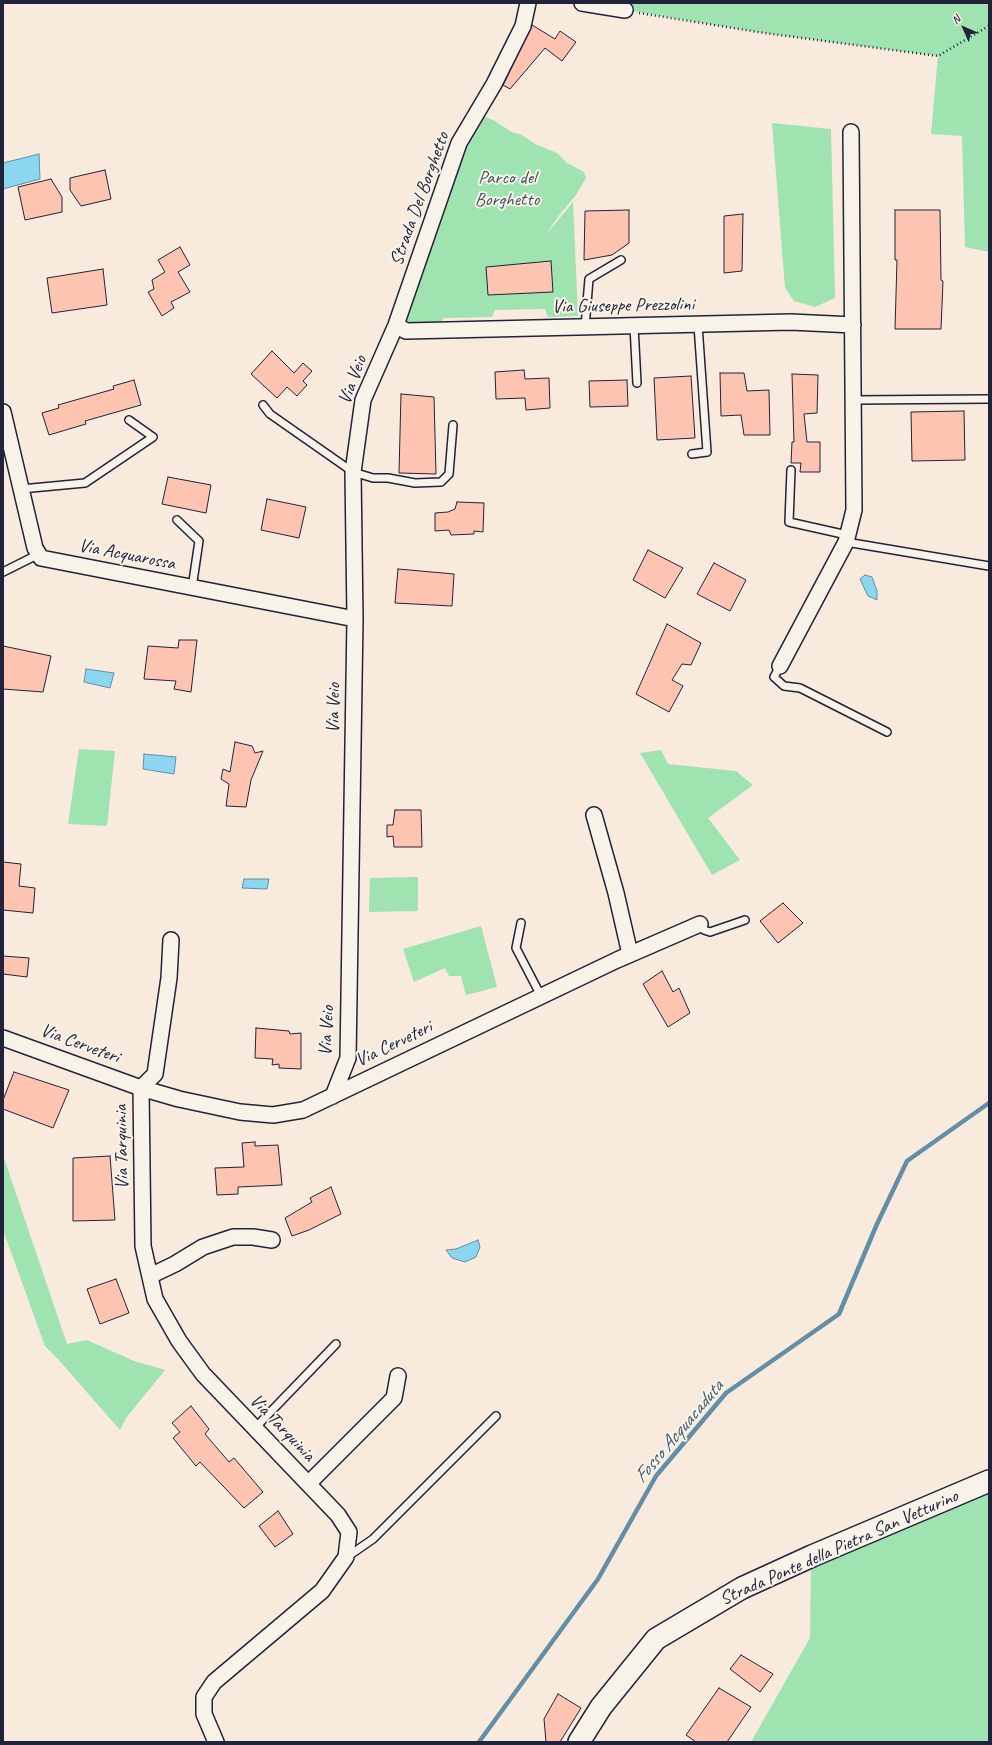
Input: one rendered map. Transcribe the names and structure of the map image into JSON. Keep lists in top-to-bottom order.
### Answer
{
  "streets": {
    "street": [
      "Strada Del Borghetto",
      "Via Giuseppe Prezzolini",
      "Via Veio",
      "Via Acquarossa",
      "Via Cerveteri",
      "Via Tarquinia",
      "Strada Ponte della Pietra San Vetturino"
    ]
  },
  "crossings": [
    ["Strada Del Borghetto", "Via Giuseppe Prezzolini"],
    ["Strada Del Borghetto", "Via Veio"],
    ["Via Giuseppe Prezzolini", "Via Veio"],
    ["Via Veio", "Via Acquarossa"],
    ["Via Veio", "Via Cerveteri"],
    ["Via Cerveteri", "Via Tarquinia"]
  ],
  "water": ["Fosso Acquacaduta"],
  "parks": ["Parco del Borghetto"],
  "north": "top left"
}
